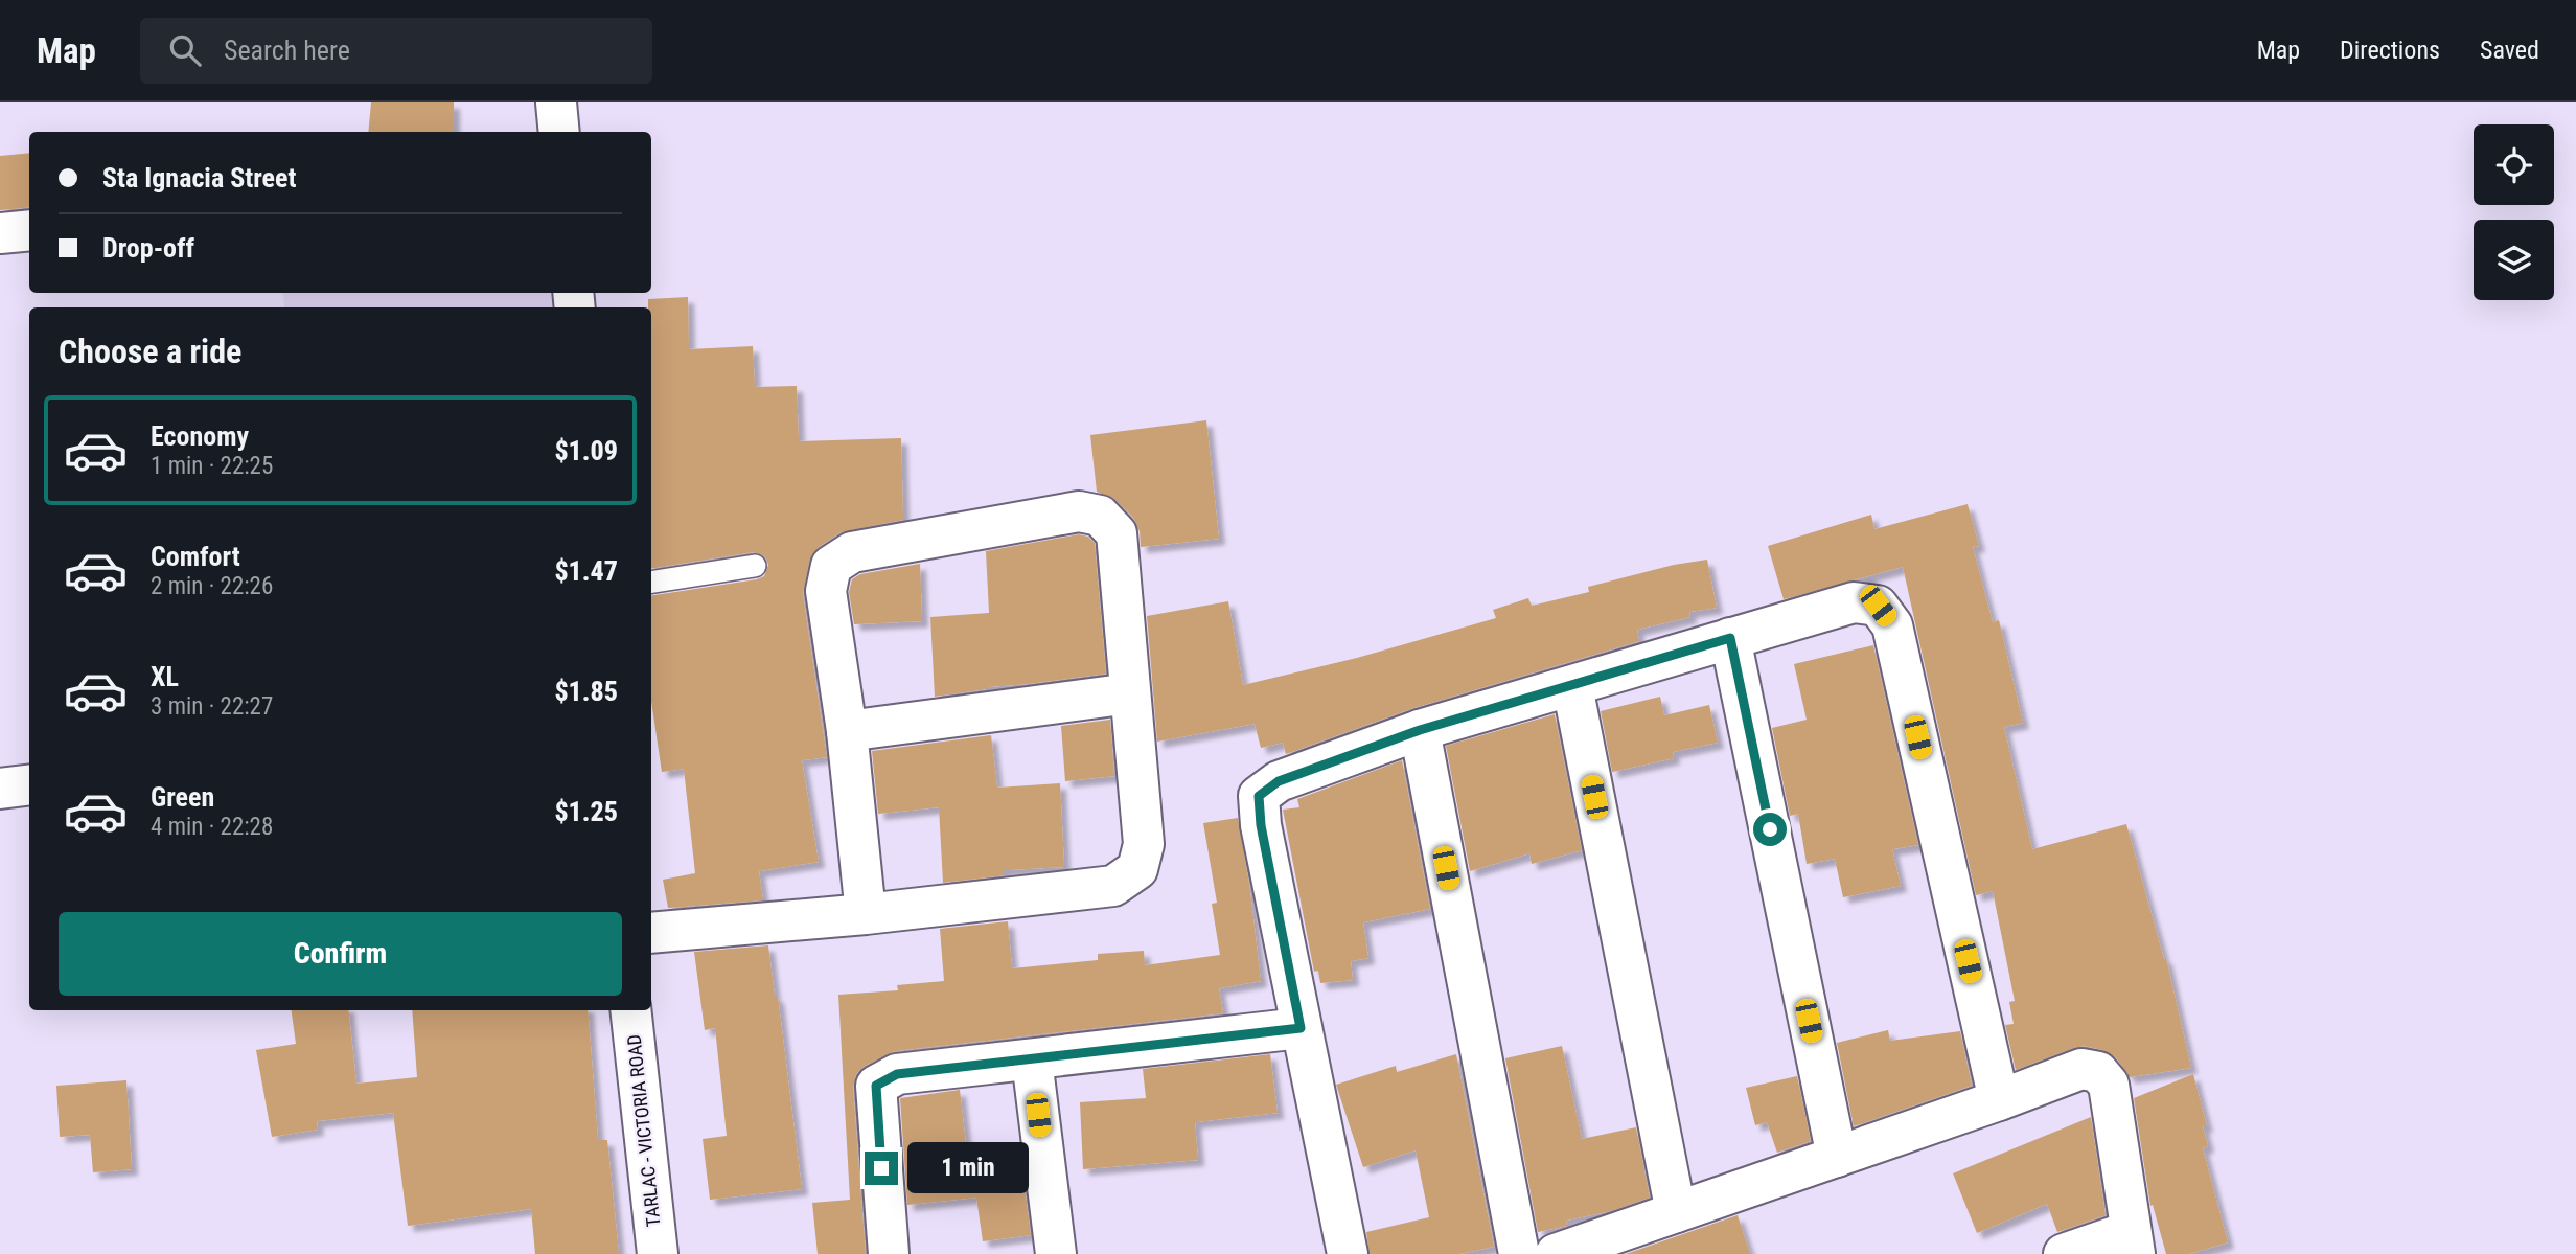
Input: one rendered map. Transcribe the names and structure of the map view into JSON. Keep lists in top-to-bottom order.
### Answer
{
  "streets": {
    "street": ["TARLAC - VICTORIA ROAD"]
  },
  "page": {
    "header": "Map",
    "search": "Search here",
    "nav": ["Map", "Directions", "Saved"],
    "banner": ["Sta Ignacia Street", "Drop-off"],
    "heading": "Choose a ride",
    "list": [
      {
        "name": "Economy",
        "note": "1 min · 22:25",
        "value": "$1.09"
      },
      {
        "name": "Comfort",
        "note": "2 min · 22:26",
        "value": "$1.47"
      },
      {
        "name": "XL",
        "note": "3 min · 22:27",
        "value": "$1.85"
      },
      {
        "name": "Green",
        "note": "4 min · 22:28",
        "value": "$1.25"
      }
    ],
    "buttons": "Confirm",
    "bubble": "1 min"
  }
}
